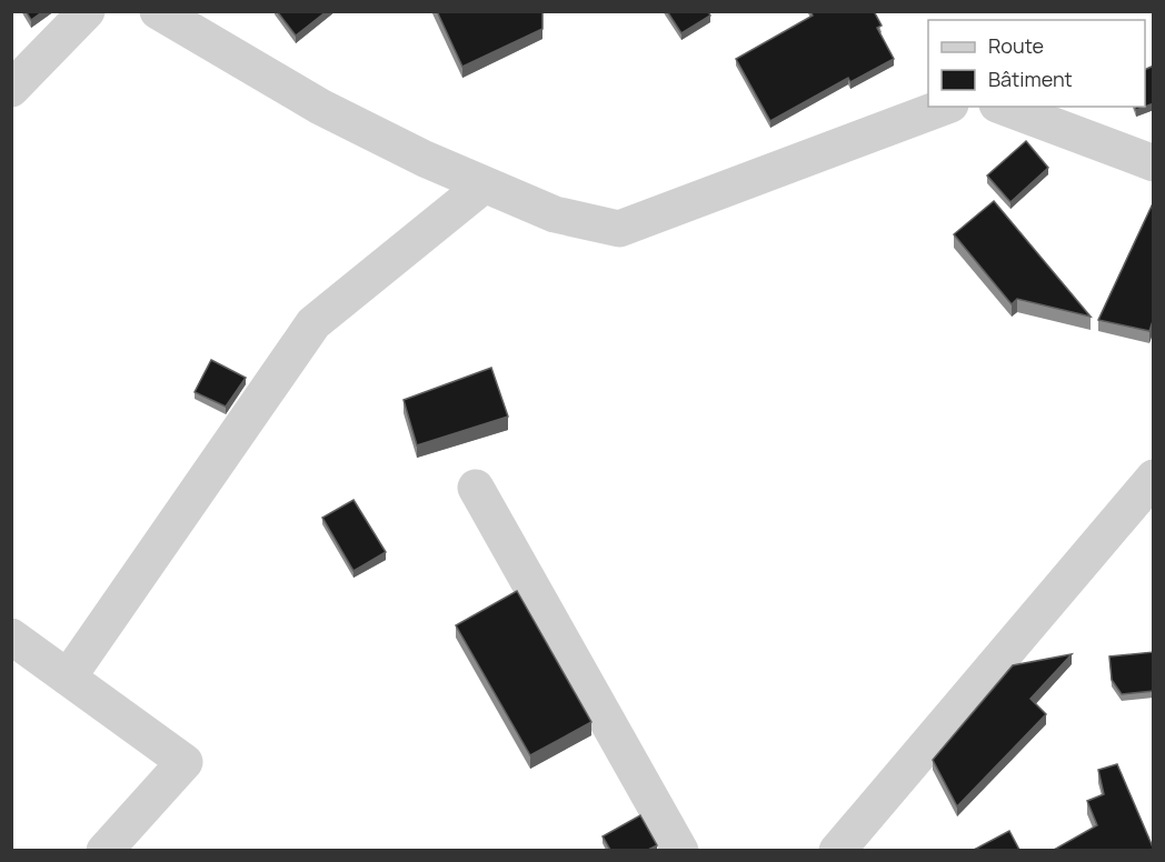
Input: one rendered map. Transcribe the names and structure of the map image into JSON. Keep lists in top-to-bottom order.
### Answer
{
  "legend": ["Route", "Bâtiment"]
}
